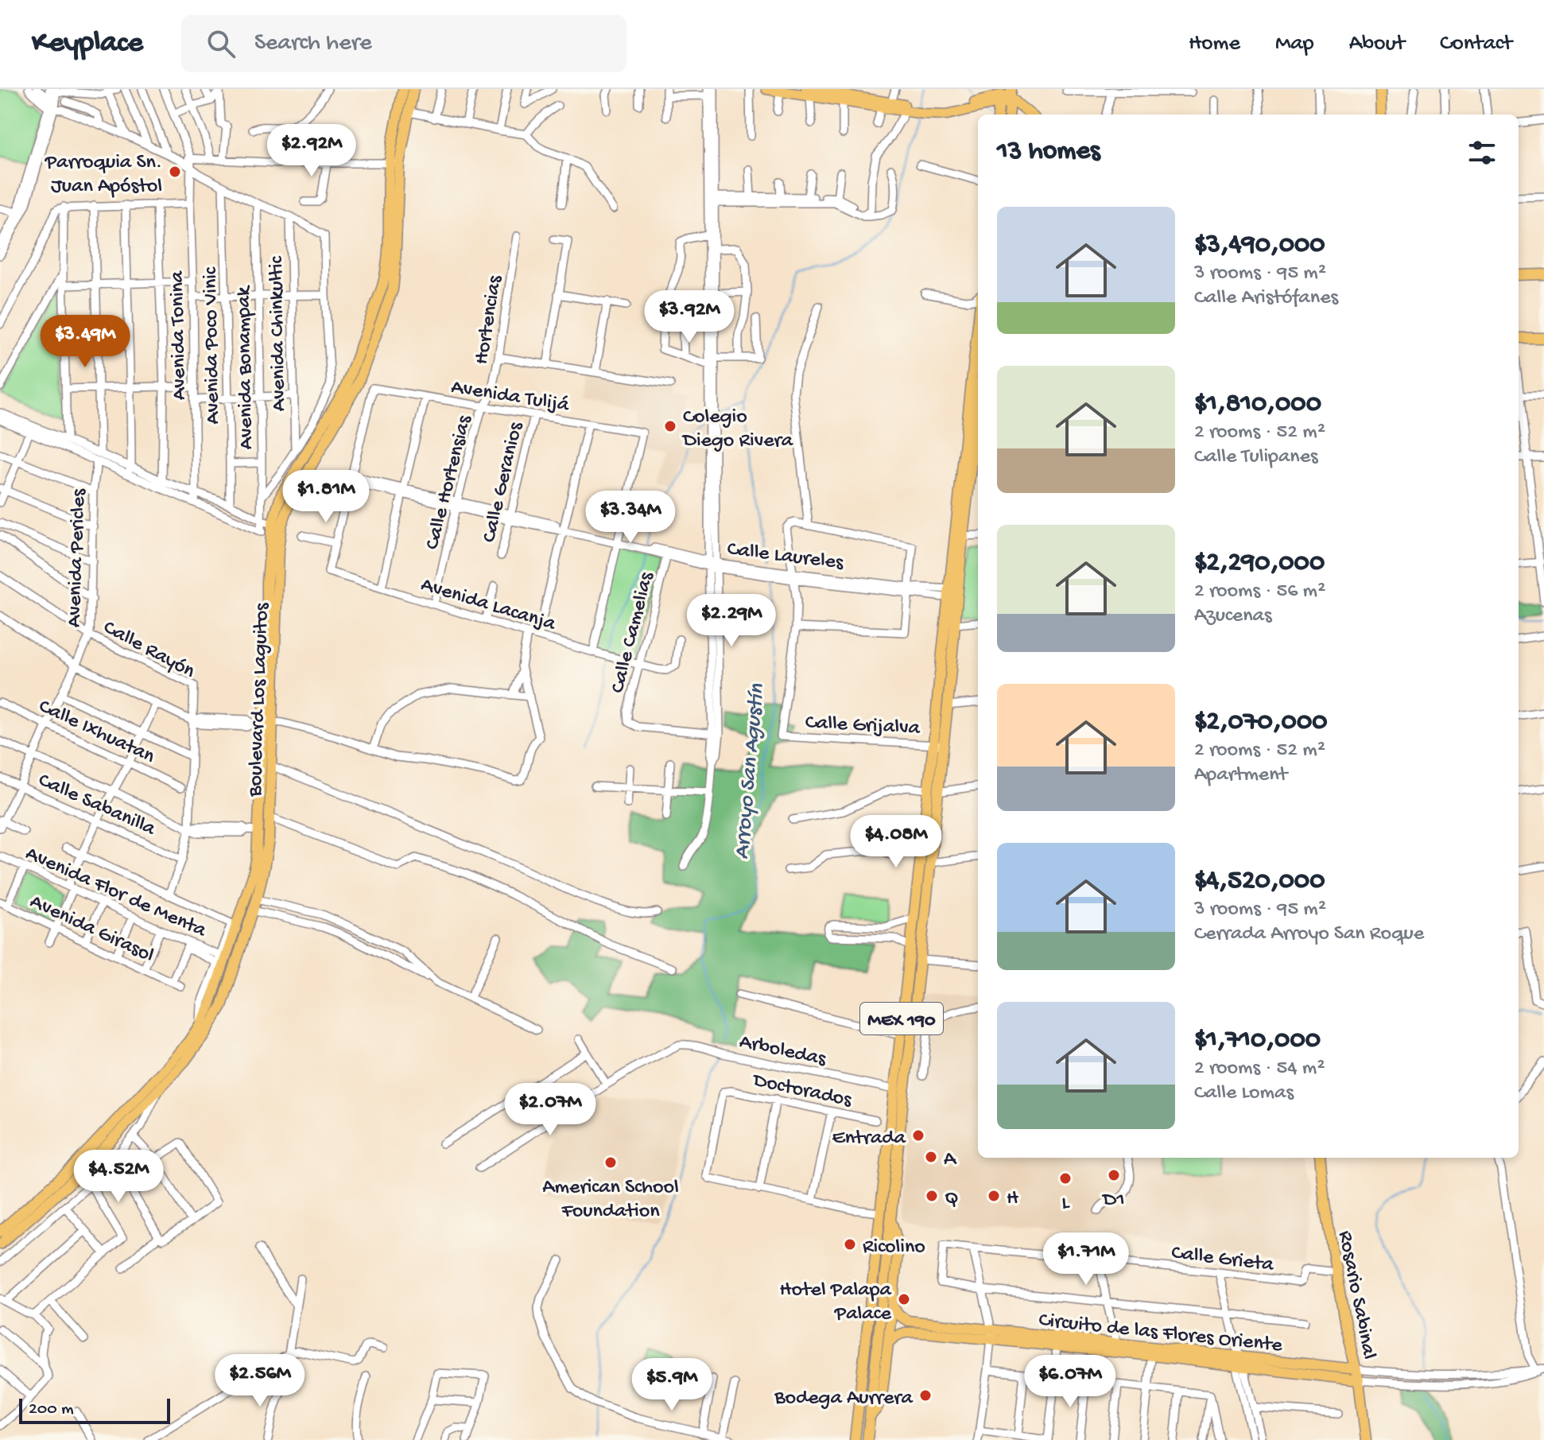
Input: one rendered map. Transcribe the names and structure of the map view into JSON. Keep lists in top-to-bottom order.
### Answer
{
  "streets": {
    "main road": [
      "Boulevard Los Laguitos",
      "MEX 190",
      "Rosario Sabinal",
      "Circuito de las Flores Oriente"
    ],
    "street": [
      "Hortencias",
      "Avenida Chinkultic",
      "Avenida Tonina",
      "Avenida Poco Vinic",
      "Avenida Bonampak",
      "Avenida Tulijá",
      "Calle Hortensias",
      "Calle Geranios",
      "Calle Laureles",
      "Avenida Pericles",
      "Avenida Lacanja",
      "Calle Camelias",
      "Calle Rayón",
      "Calle Grijalva",
      "Calle Ixhuatan",
      "Calle Sabanilla",
      "Avenida Flor de Menta",
      "Avenida Girasol",
      "Arboledas",
      "Doctorados",
      "Calle Grieta"
    ]
  },
  "crossings": [
    ["Hortencias", "Avenida Tulijá"],
    ["Hortencias", "Calle Hortensias"],
    ["Avenida Bonampak", "Boulevard Los Laguitos"],
    ["Avenida Tulijá", "Calle Hortensias"],
    ["Avenida Tulijá", "Calle Geranios"],
    ["Avenida Tulijá", "Calle Laureles"],
    ["Calle Hortensias", "Calle Laureles"],
    ["Calle Hortensias", "Avenida Lacanja"],
    ["Calle Geranios", "Calle Laureles"],
    ["Calle Laureles", "Calle Camelias"],
    ["Calle Laureles", "MEX 190"],
    ["Avenida Pericles", "Calle Rayón"],
    ["Avenida Pericles", "Calle Ixhuatan"],
    ["Avenida Pericles", "Calle Sabanilla"],
    ["Avenida Lacanja", "Calle Camelias"],
    ["Calle Grijalva", "MEX 190"],
    ["MEX 190", "Arboledas"],
    ["Calle Grieta", "Rosario Sabinal"],
    ["Rosario Sabinal", "Circuito de las Flores Oriente"]
  ],
  "water": ["Arroyo San Agustín"],
  "places": [
    "Parroquia Sn. Juan Apóstol",
    "Colegio Diego Rivera",
    "Entrada",
    "A",
    "American School Foundation",
    "D1",
    "L",
    "Q",
    "H",
    "Ricolino",
    "Hotel Palapa Palace",
    "Bodega Aurrera"
  ],
  "scale_bar": "200 m",
  "page": {
    "header": "Keyplace",
    "search": "Search here",
    "nav": [
      "Home",
      "Map",
      "About",
      "Contact"
    ],
    "heading": "13 homes",
    "price": [
      "$2.92M",
      "$3.92M",
      "$3.49M",
      "$1.81M",
      "$3.34M",
      "$2.29M",
      "$4.08M",
      "$2.07M",
      "$4.52M",
      "$1.71M",
      "$2.56M",
      "$6.07M",
      "$5.9M"
    ],
    "list": [
      {
        "name": "$3,490,000",
        "note": "3 rooms · 95 m² · Calle Aristófanes"
      },
      {
        "name": "$1,810,000",
        "note": "2 rooms · 52 m² · Calle Tulipanes"
      },
      {
        "name": "$2,290,000",
        "note": "2 rooms · 56 m² · Azucenas"
      },
      {
        "name": "$2,070,000",
        "note": "2 rooms · 52 m² · Apartment"
      },
      {
        "name": "$4,520,000",
        "note": "3 rooms · 95 m² · Cerrada Arroyo San Roque"
      },
      {
        "name": "$1,710,000",
        "note": "2 rooms · 54 m² · Calle Lomas"
      }
    ],
    "scale": "200 m"
  }
}
